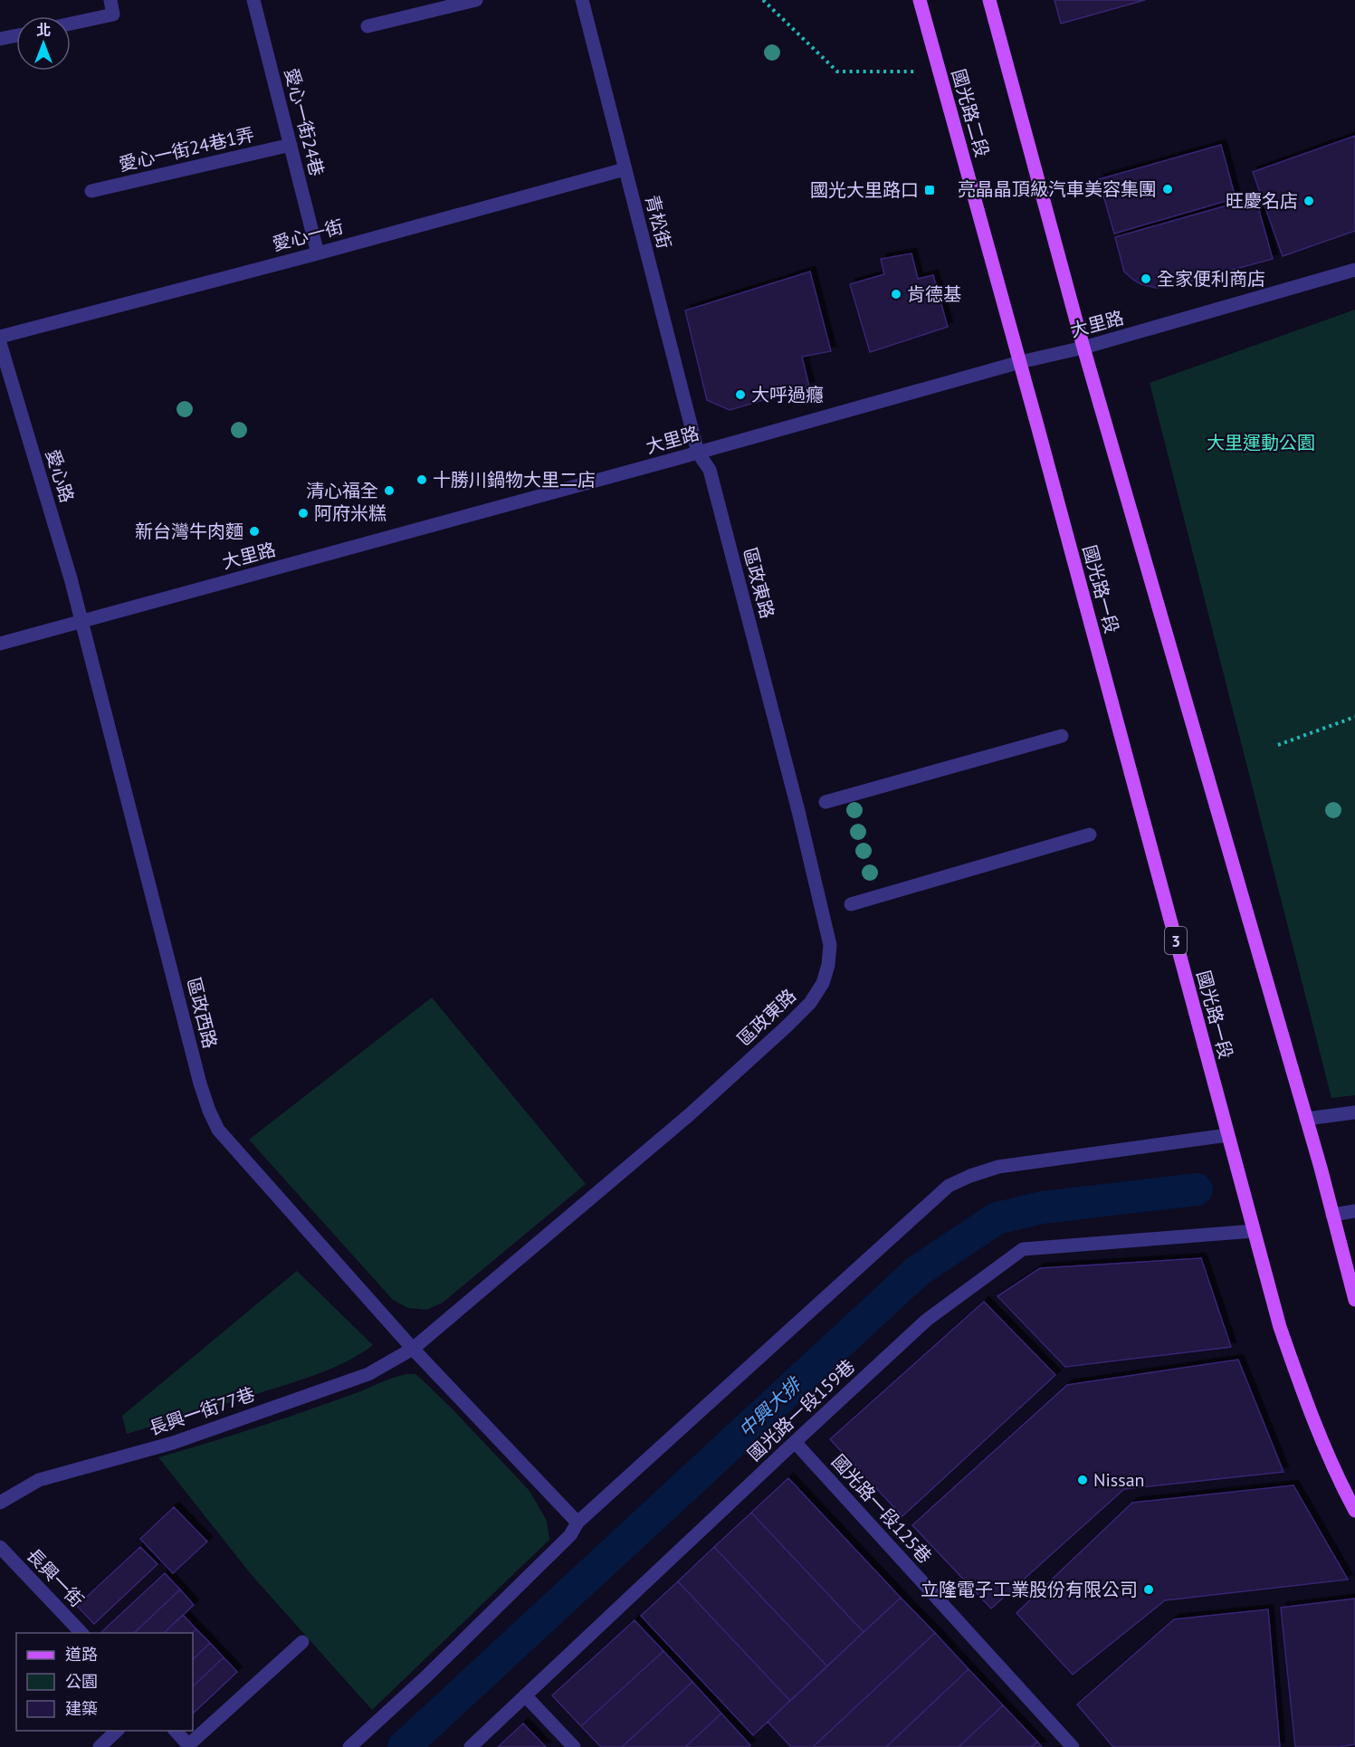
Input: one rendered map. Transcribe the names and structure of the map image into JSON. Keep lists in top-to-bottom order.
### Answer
{
  "streets": {
    "main road": ["國光路二段", "國光路一段", "3"],
    "street": [
      "愛心一街24巷",
      "愛心一街24巷1弄",
      "青松街",
      "愛心一街",
      "大里路",
      "愛心路",
      "區政東路",
      "區政西路",
      "國光路一段159巷",
      "長興一街77巷",
      "國光路一段125巷",
      "長興一街"
    ]
  },
  "crossings": [
    ["國光路二段", "大里路"],
    ["國光路二段", "國光路一段"],
    ["愛心一街24巷", "愛心一街24巷1弄"],
    ["愛心一街24巷", "愛心一街"],
    ["青松街", "愛心一街"],
    ["青松街", "大里路"],
    ["青松街", "區政東路"],
    ["大里路", "愛心路"],
    ["大里路", "區政東路"],
    ["大里路", "國光路一段"],
    ["大里路", "區政西路"],
    ["愛心路", "區政西路"],
    ["區政東路", "區政西路"],
    ["區政東路", "長興一街77巷"],
    ["國光路一段", "國光路一段159巷"],
    ["區政西路", "長興一街77巷"],
    ["國光路一段159巷", "國光路一段125巷"]
  ],
  "water": ["中興大排"],
  "parks": ["大里運動公園"],
  "places": {
    "other": [
      "亮晶晶頂級汽車美容集團",
      "旺慶名店",
      "全家便利商店",
      "肯德基",
      "大呼過癮",
      "十勝川鍋物大里二店",
      "清心福全",
      "阿府米糕",
      "新台灣牛肉麵",
      "Nissan",
      "立隆電子工業股份有限公司"
    ],
    "transit": ["國光大里路口"]
  },
  "legend": ["道路", "公園", "建築"],
  "north": "top"
}
